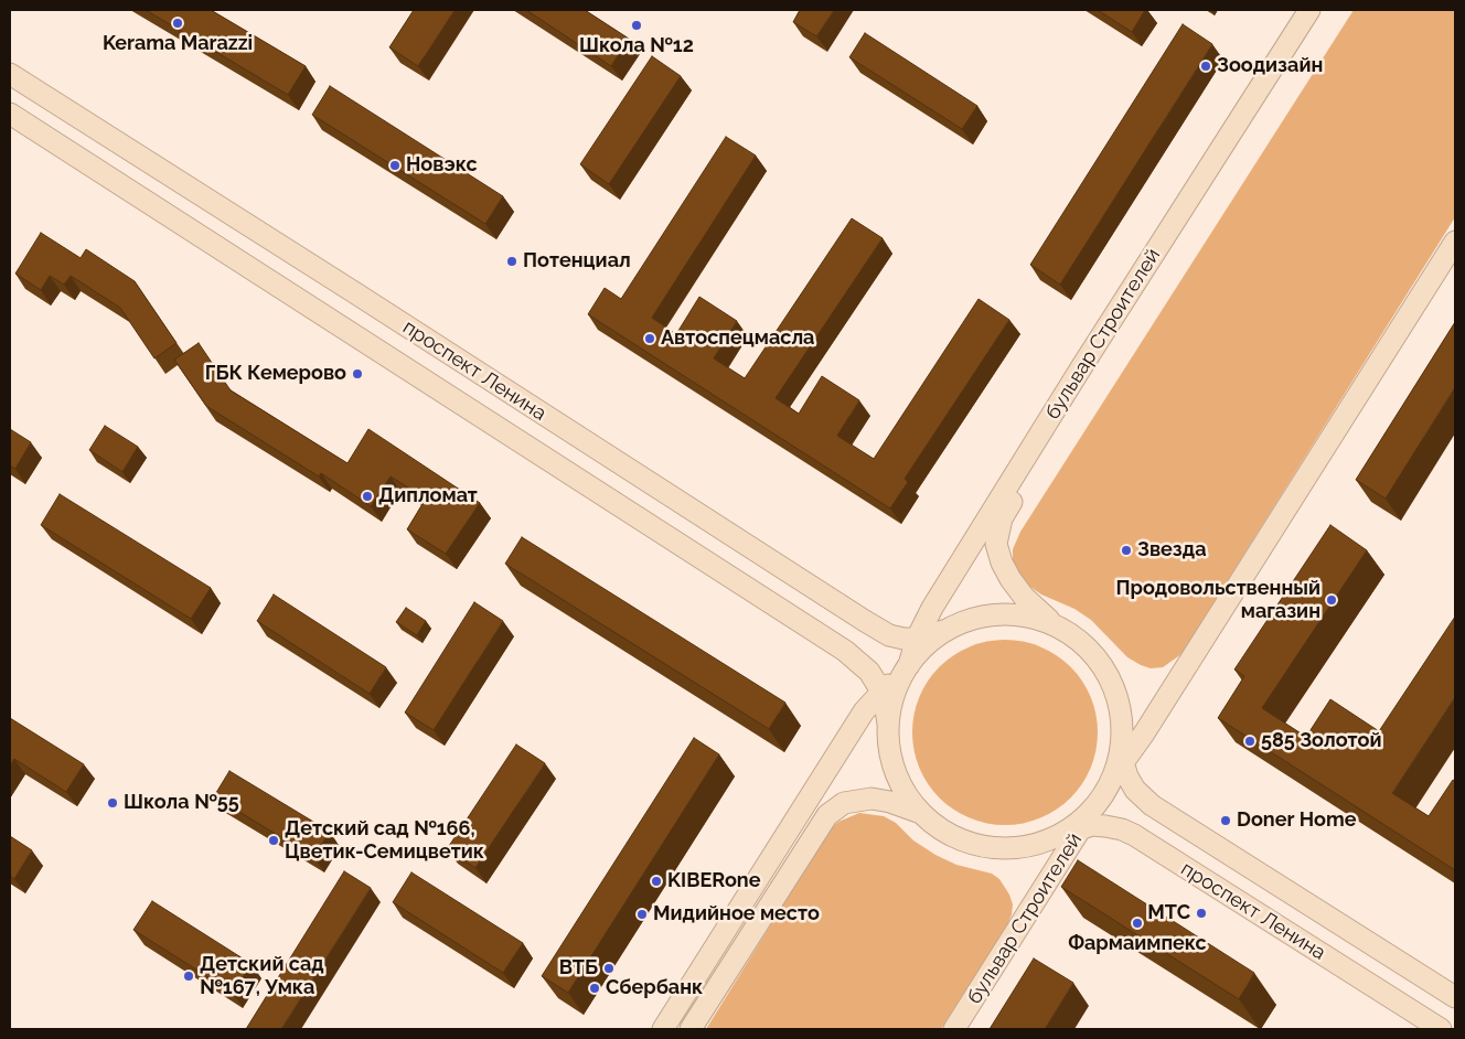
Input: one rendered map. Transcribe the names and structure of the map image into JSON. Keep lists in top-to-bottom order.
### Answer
{
  "streets": {
    "main road": ["бульвар Строителей", "проспект Ленина"]
  },
  "crossings": [
    ["бульвар Строителей", "проспект Ленина"]
  ],
  "places": [
    "Kerama Marazzi",
    "Школа №12",
    "Зоодизайн",
    "Новэкс",
    "Потенциал",
    "Автоспецмасла",
    "ГБК Кемерово",
    "Дипломат",
    "Звезда",
    "Продовольственный магазин",
    "585 Золотой",
    "Школа №55",
    "Doner Home",
    "Детский сад №166, Цветик-Семицветик",
    "KIBERone",
    "МТС",
    "Мидийное место",
    "Фармаимпекс",
    "ВТБ",
    "Детский сад №167, Умка",
    "Сбербанк"
  ]
}
